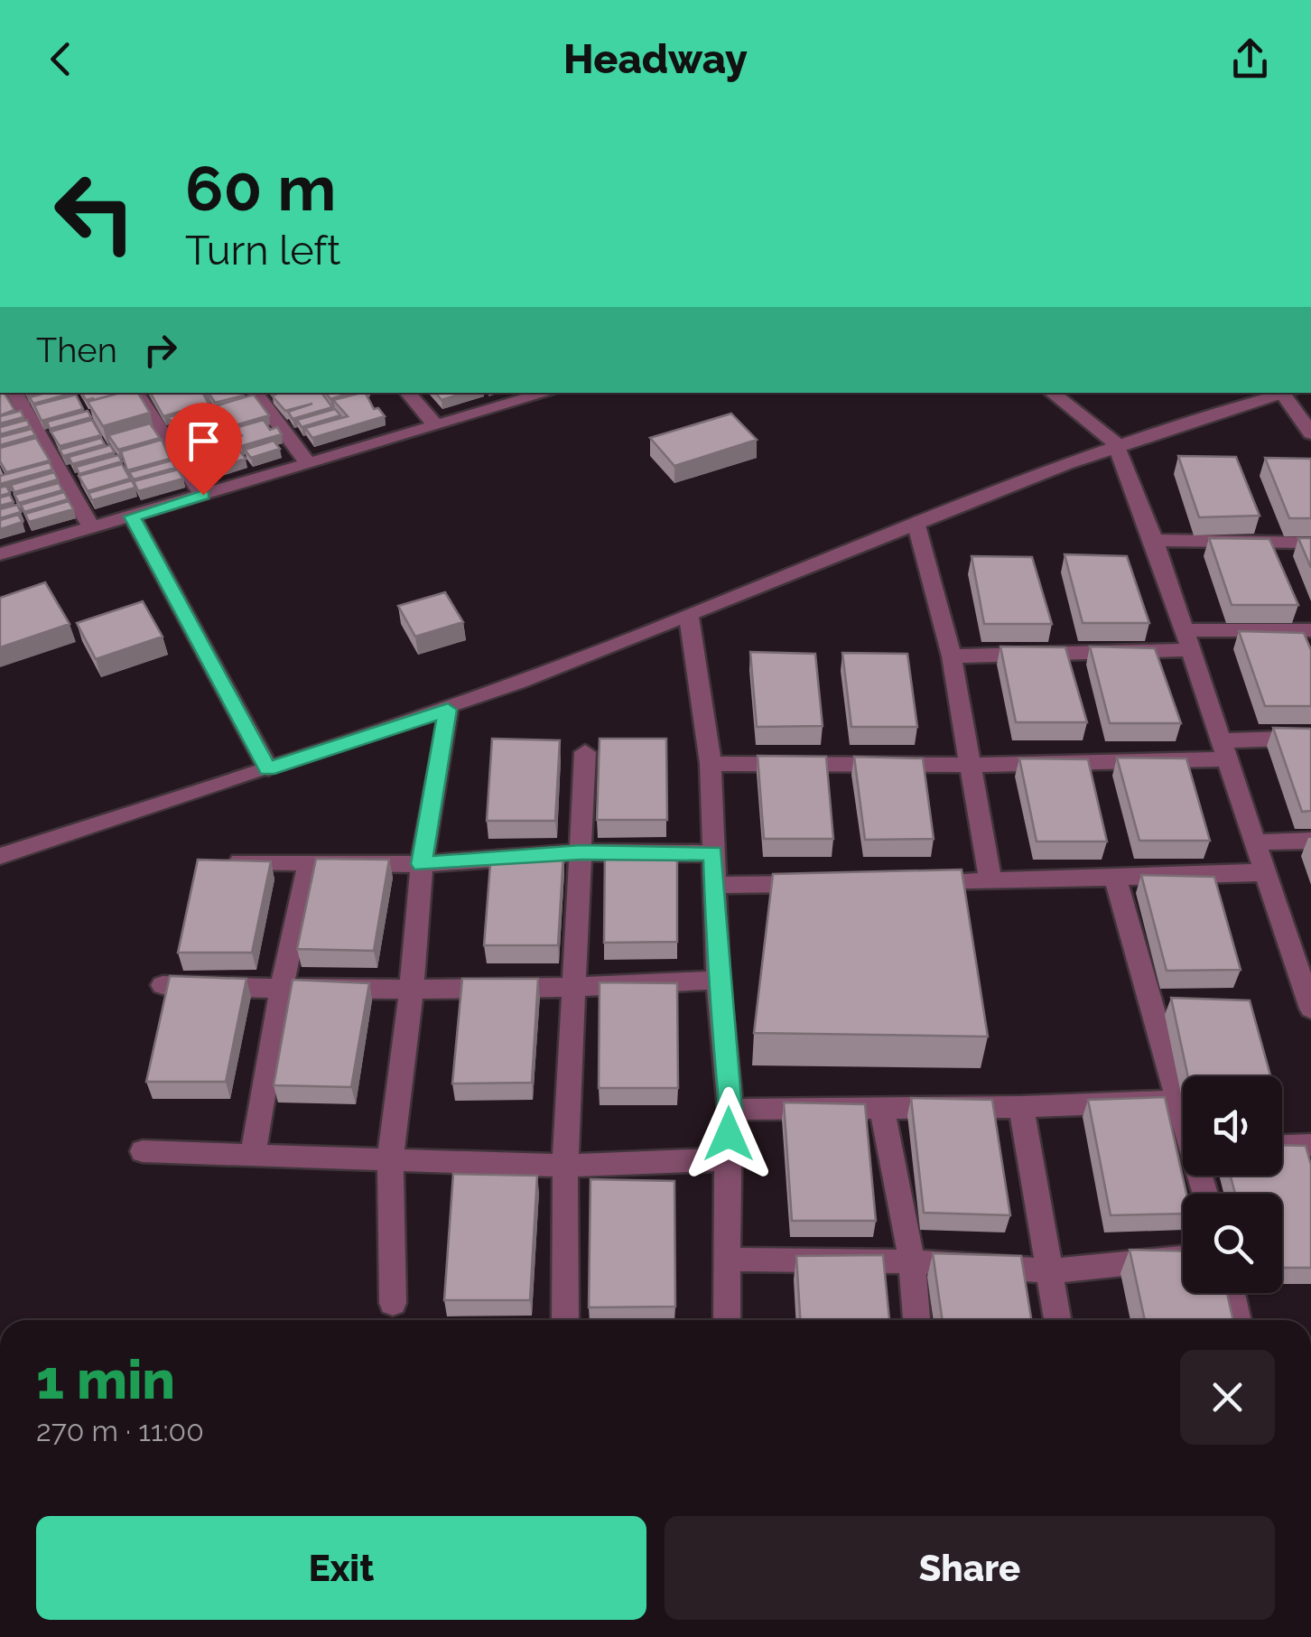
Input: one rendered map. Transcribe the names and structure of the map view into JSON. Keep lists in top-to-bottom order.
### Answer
{
  "page": {
    "header": "Headway",
    "turn": ["60 m", "Turn left"],
    "then": "Then",
    "heading": ["1 min", "270 m · 11:00"],
    "buttons": ["Exit", "Share"]
  }
}
